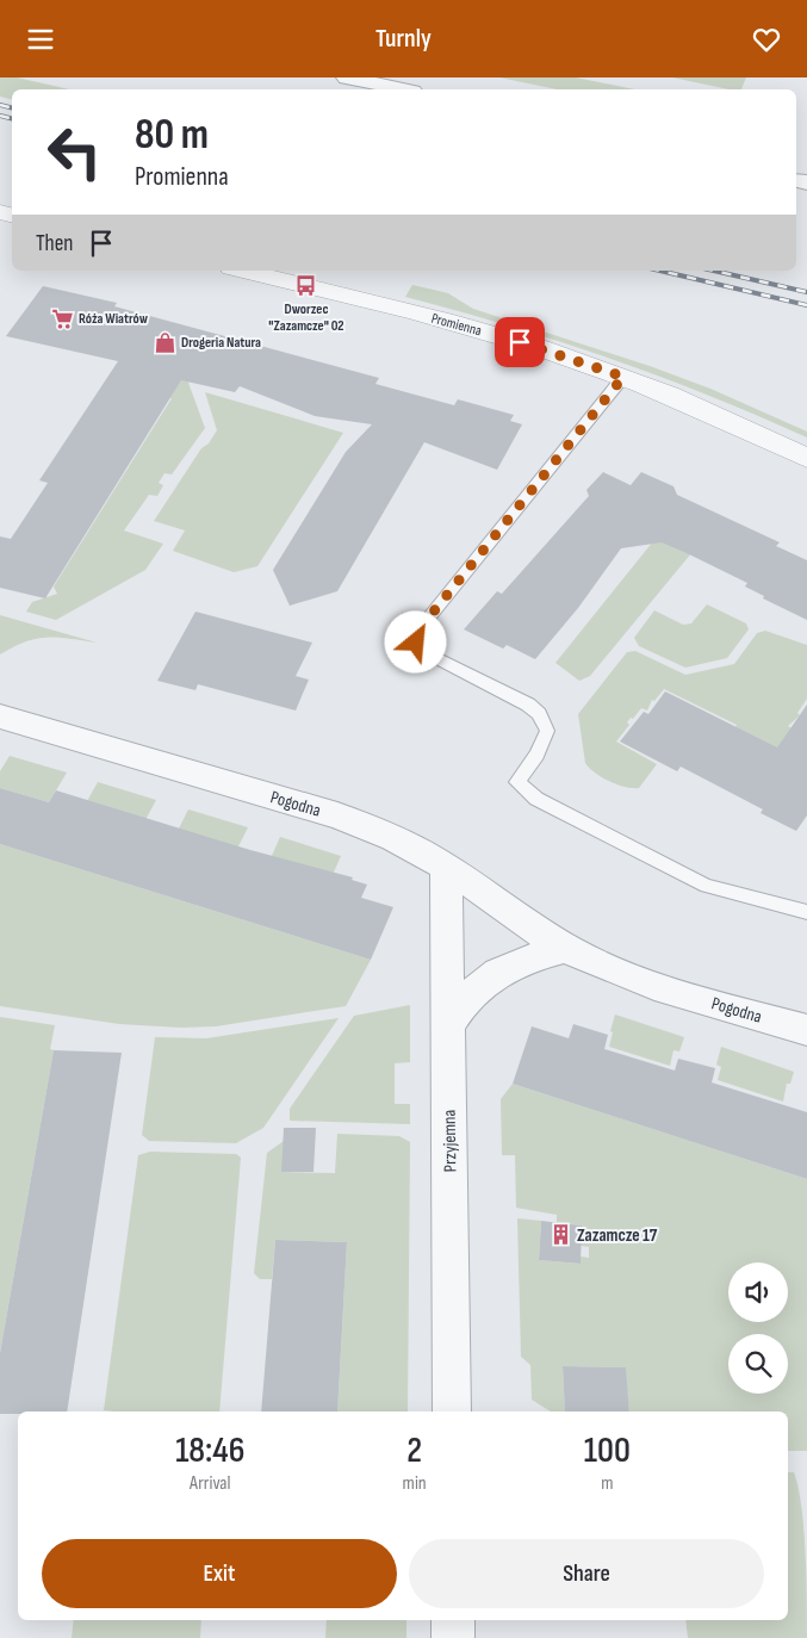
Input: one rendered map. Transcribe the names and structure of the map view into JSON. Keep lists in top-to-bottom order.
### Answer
{
  "streets": {
    "street": ["Promienna", "Pogodna", "Przyjemna"]
  },
  "crossings": [
    ["Pogodna", "Przyjemna"]
  ],
  "places": {
    "bus stop": ["Dworzec \"Zazamcze\" 02"],
    "supermarket": ["Róża Wiatrów"],
    "shop": ["Drogeria Natura"],
    "building": ["Zazamcze 17"]
  },
  "page": {
    "header": "Turnly",
    "turn": ["80 m", "Promienna"],
    "then": "Then",
    "eta": [
      "18:46",
      "Arrival",
      "2",
      "min",
      "100",
      "m"
    ],
    "buttons": ["Exit", "Share"]
  }
}
